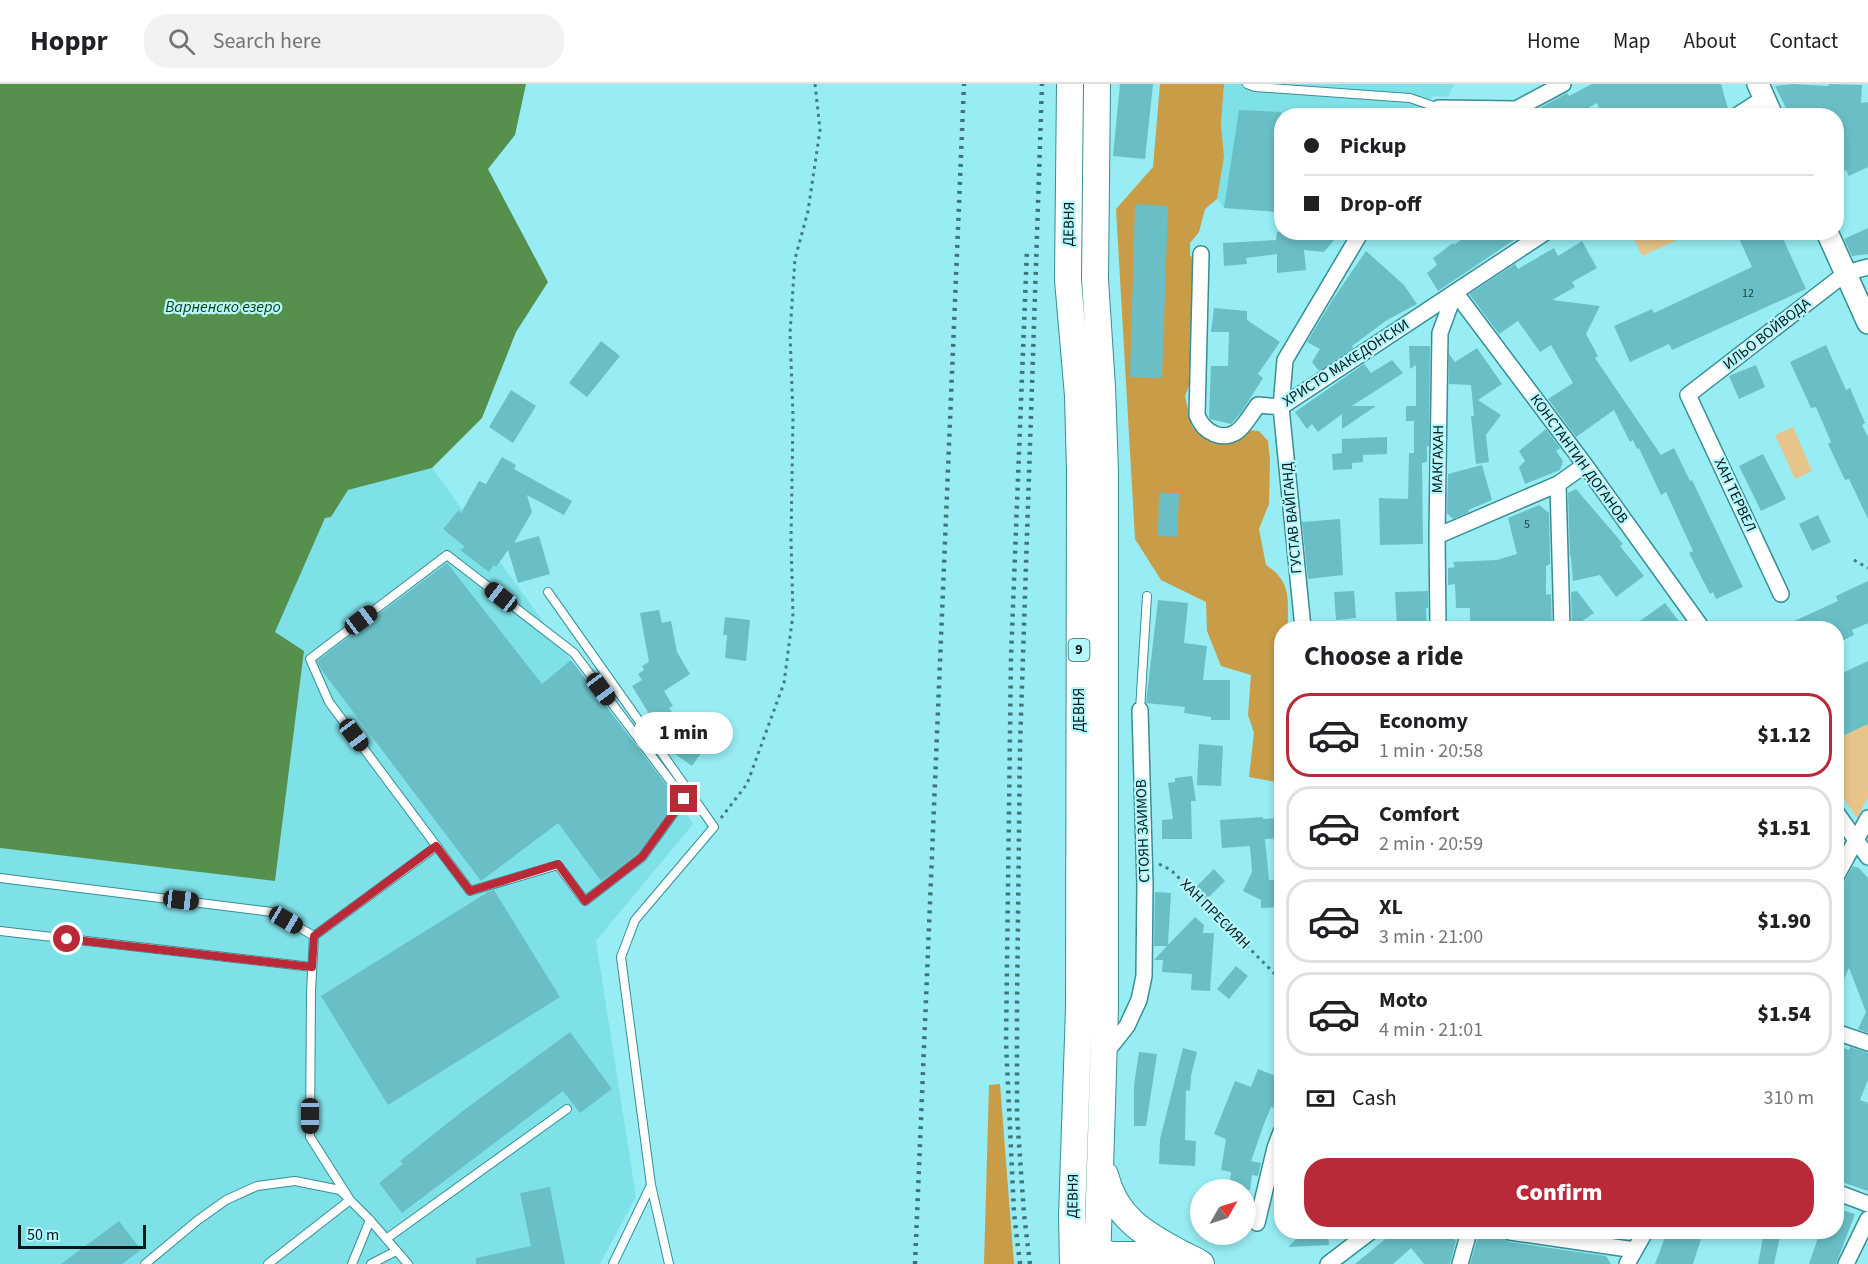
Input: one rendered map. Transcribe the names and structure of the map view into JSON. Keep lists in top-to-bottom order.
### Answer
{
  "streets": {
    "highway": ["ДЕВНЯ", "9"],
    "street": [
      "ИЛЬО ВОЙВОДА",
      "ХРИСТО МАКЕДОНСКИ",
      "МАКГАХАН",
      "КОНСТАНТИН ДОГАНОВ",
      "ХАН ТЕРВЕЛ",
      "ГУСТАВ ВАЙГАНД",
      "СТОЯН ЗАИМОВ"
    ],
    "path": ["ХАН ПРЕСИЯН"]
  },
  "crossings": [
    ["ДЕВНЯ", "СТОЯН ЗАИМОВ"],
    ["ИЛЬО ВОЙВОДА", "ХАН ТЕРВЕЛ"],
    ["ХРИСТО МАКЕДОНСКИ", "МАКГАХАН"],
    ["ХРИСТО МАКЕДОНСКИ", "КОНСТАНТИН ДОГАНОВ"],
    ["ХРИСТО МАКЕДОНСКИ", "ГУСТАВ ВАЙГАНД"],
    ["МАКГАХАН", "КОНСТАНТИН ДОГАНОВ"],
    ["СТОЯН ЗАИМОВ", "ХАН ПРЕСИЯН"]
  ],
  "water": ["Варненско езеро"],
  "house_numbers": ["12", "5"],
  "scale_bar": "50 m",
  "north": "top right",
  "page": {
    "header": "Hoppr",
    "search": "Search here",
    "nav": [
      "Home",
      "Map",
      "About",
      "Contact"
    ],
    "banner": ["Pickup", "Drop-off"],
    "heading": "Choose a ride",
    "list": [
      {
        "name": "Economy",
        "note": "1 min · 20:58",
        "value": "$1.12"
      },
      {
        "name": "Comfort",
        "note": "2 min · 20:59",
        "value": "$1.51"
      },
      {
        "name": "XL",
        "note": "3 min · 21:00",
        "value": "$1.90"
      },
      {
        "name": "Moto",
        "note": "4 min · 21:01",
        "value": "$1.54"
      }
    ],
    "bubble": "1 min",
    "pay": ["Cash", "310 m"],
    "buttons": "Confirm",
    "scale": "50 m"
  }
}
